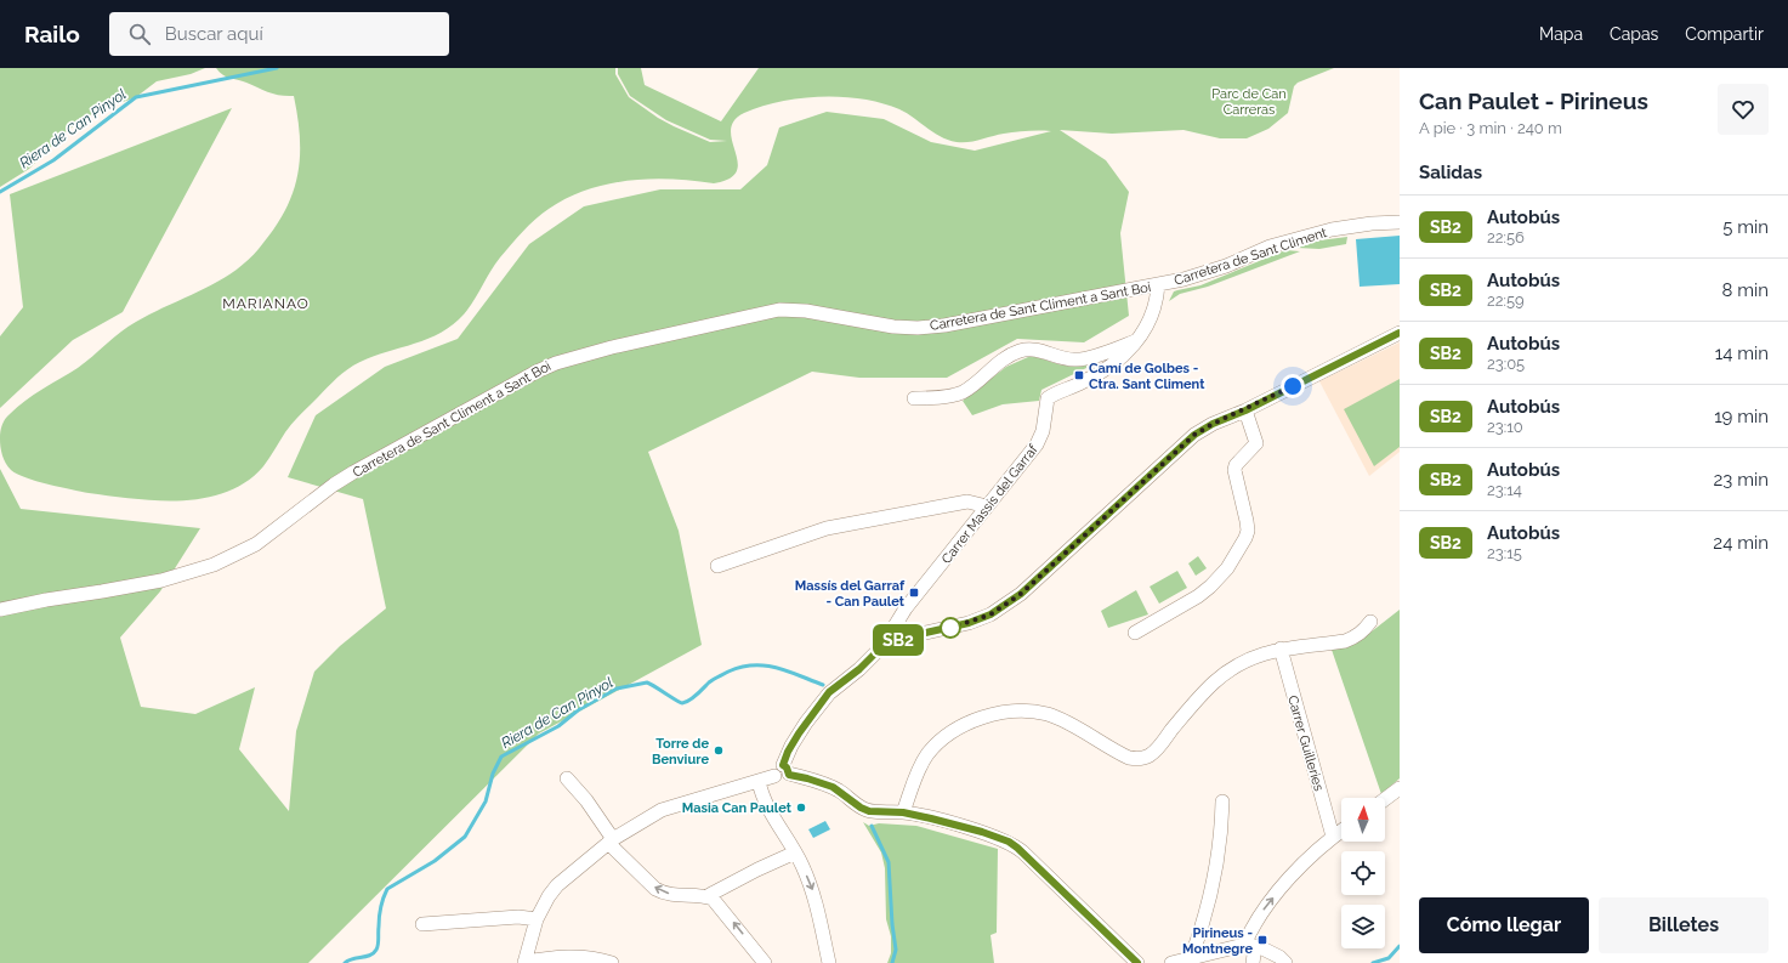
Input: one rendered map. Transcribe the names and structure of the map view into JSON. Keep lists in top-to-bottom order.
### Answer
{
  "streets": {
    "street": [
      "Carretera de Sant Climent",
      "Carretera de Sant Climent a Sant Boi",
      "Carrer Massís del Garraf",
      "Carrer Guilleries"
    ]
  },
  "crossings": [
    ["Carretera de Sant Climent", "Carretera de Sant Climent a Sant Boi"]
  ],
  "districts": ["MARIANAO"],
  "water": ["Riera de Can Pinyol"],
  "parks": ["Parc de Can Carreras"],
  "places": {
    "transit": ["Camí de Golbes - Ctra. Sant Climent", "Massís del Garraf - Can Paulet", "Pirineus - Montnegre"],
    "other": ["Torre de Benviure", "Masia Can Paulet"]
  },
  "lines": ["bus line SB2"],
  "north": "top",
  "page": {
    "header": "Railo",
    "search": "Buscar aquí",
    "nav": ["Mapa", "Capas", "Compartir"],
    "on_map": "SB2",
    "heading": [
      ["Can Paulet - Pirineus", "A pie · 3 min · 240 m"],
      "Salidas"
    ],
    "list": [
      {
        "mark": "SB2",
        "name": "Autobús",
        "note": "22:56",
        "value": "5 min"
      },
      {
        "mark": "SB2",
        "name": "Autobús",
        "note": "22:59",
        "value": "8 min"
      },
      {
        "mark": "SB2",
        "name": "Autobús",
        "note": "23:05",
        "value": "14 min"
      },
      {
        "mark": "SB2",
        "name": "Autobús",
        "note": "23:10",
        "value": "19 min"
      },
      {
        "mark": "SB2",
        "name": "Autobús",
        "note": "23:14",
        "value": "23 min"
      },
      {
        "mark": "SB2",
        "name": "Autobús",
        "note": "23:15",
        "value": "24 min"
      }
    ],
    "buttons": ["Cómo llegar", "Billetes"]
  }
}
